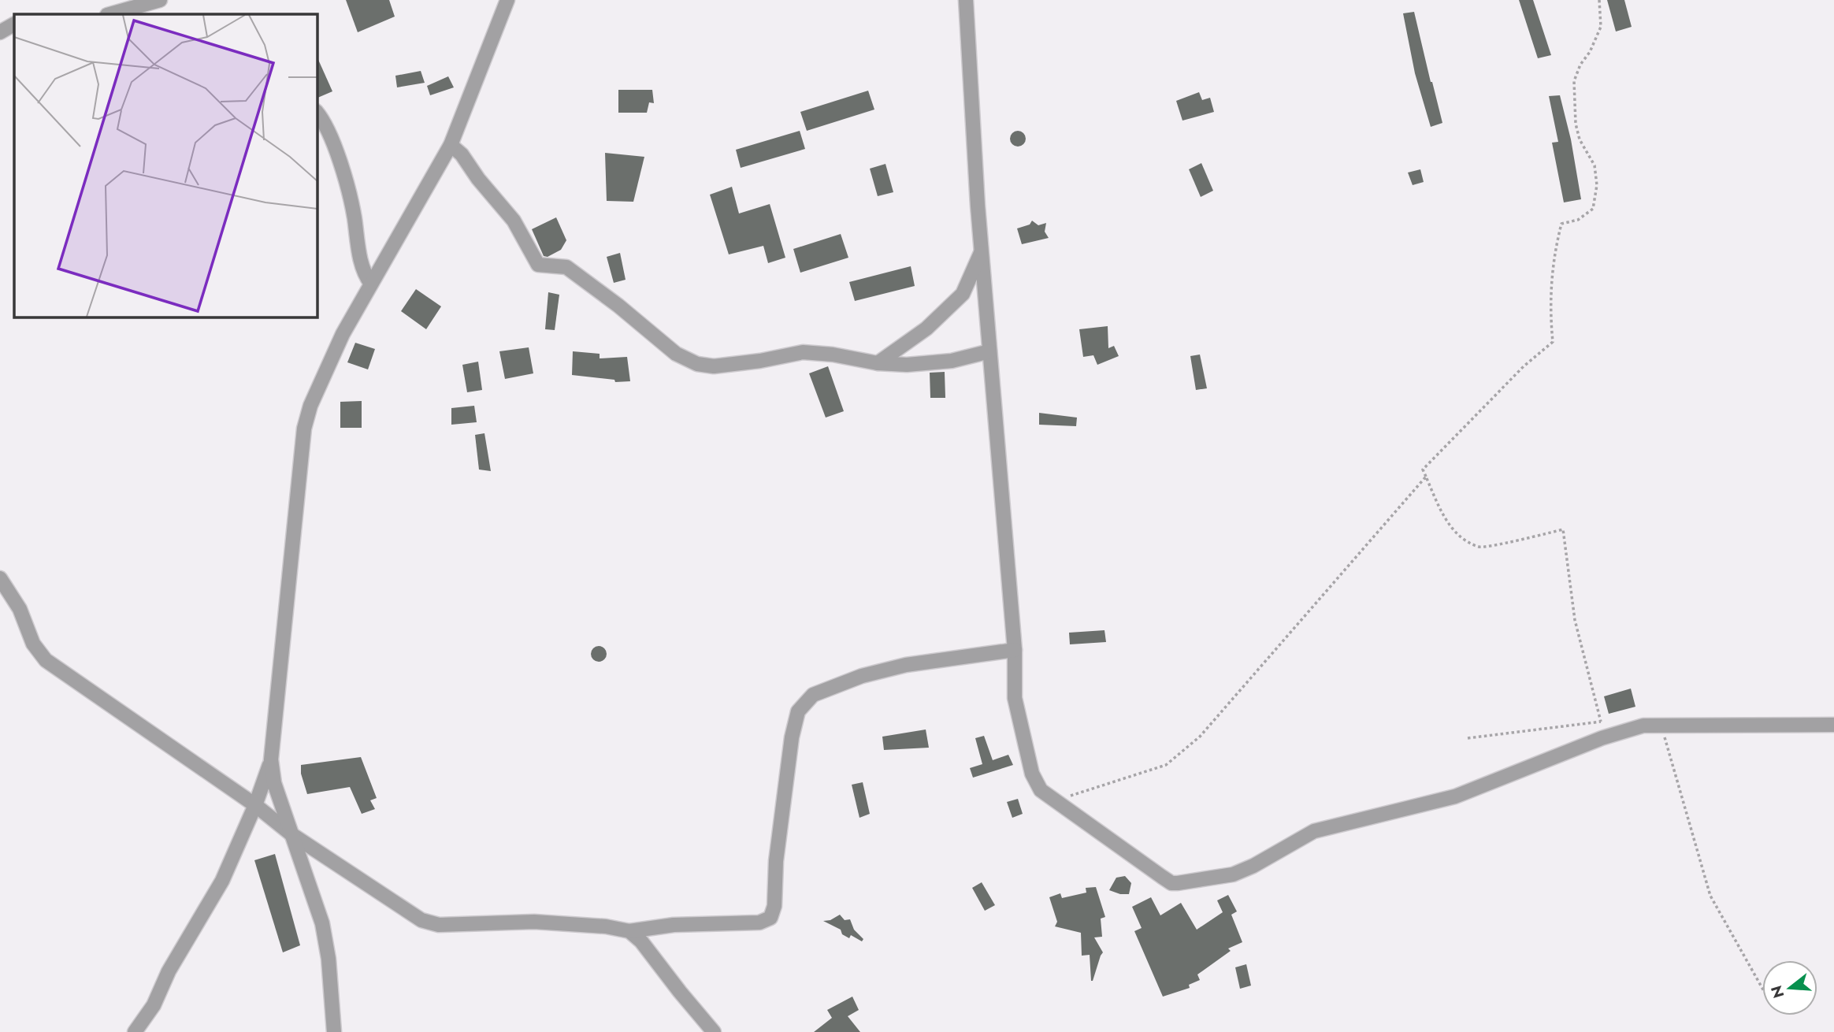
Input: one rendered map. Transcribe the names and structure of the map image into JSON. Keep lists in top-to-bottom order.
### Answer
{
  "north": "left"
}
